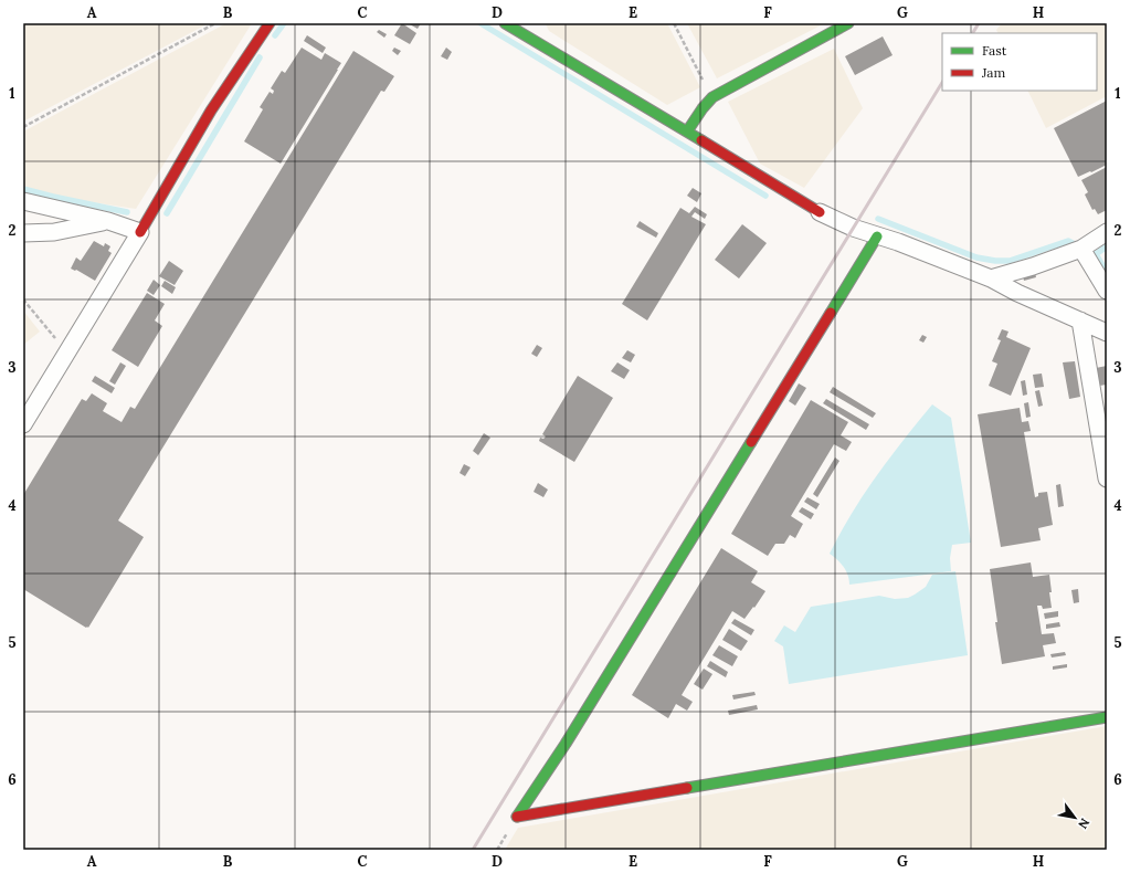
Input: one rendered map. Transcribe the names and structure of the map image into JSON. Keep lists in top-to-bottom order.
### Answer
{
  "legend": ["Fast", "Jam"],
  "north": "bottom right",
  "grid": {
    "columns": [
      "A",
      "B",
      "C",
      "D",
      "E",
      "F",
      "G",
      "H"
    ],
    "rows": [
      "1",
      "2",
      "3",
      "4",
      "5",
      "6"
    ]
  }
}
